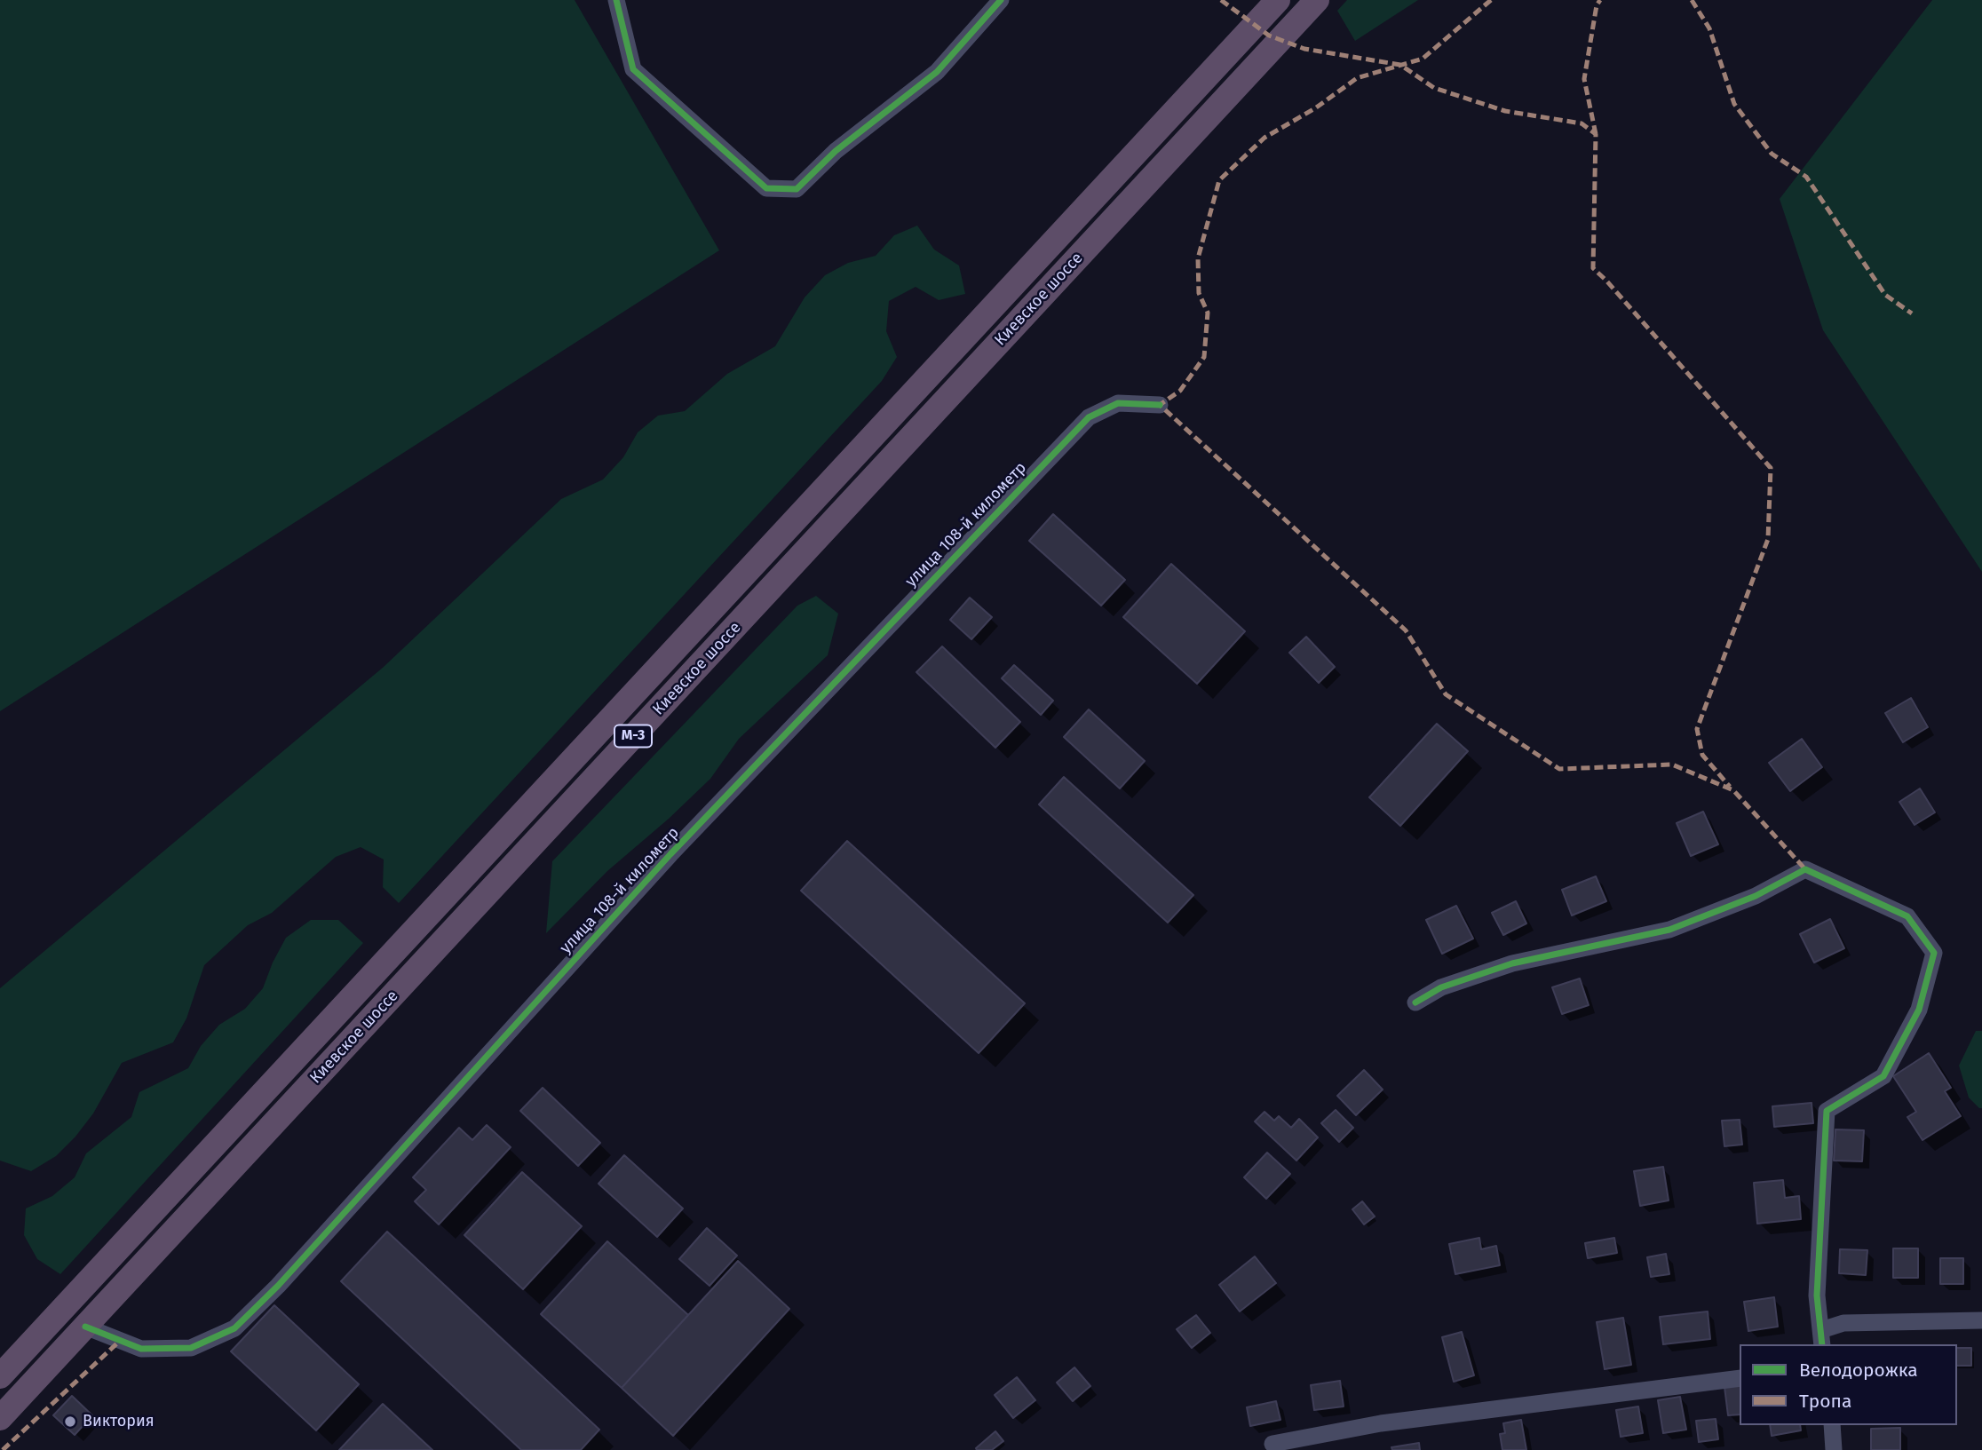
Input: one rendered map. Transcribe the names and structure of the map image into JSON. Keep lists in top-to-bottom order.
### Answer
{
  "streets": {
    "highway": ["Киевское шоссе", "М-3"],
    "street": ["улица 108-й километр"]
  },
  "crossings": [
    ["Киевское шоссе", "улица 108-й километр"]
  ],
  "places": ["Виктория"],
  "legend": ["Велодорожка", "Тропа"]
}
